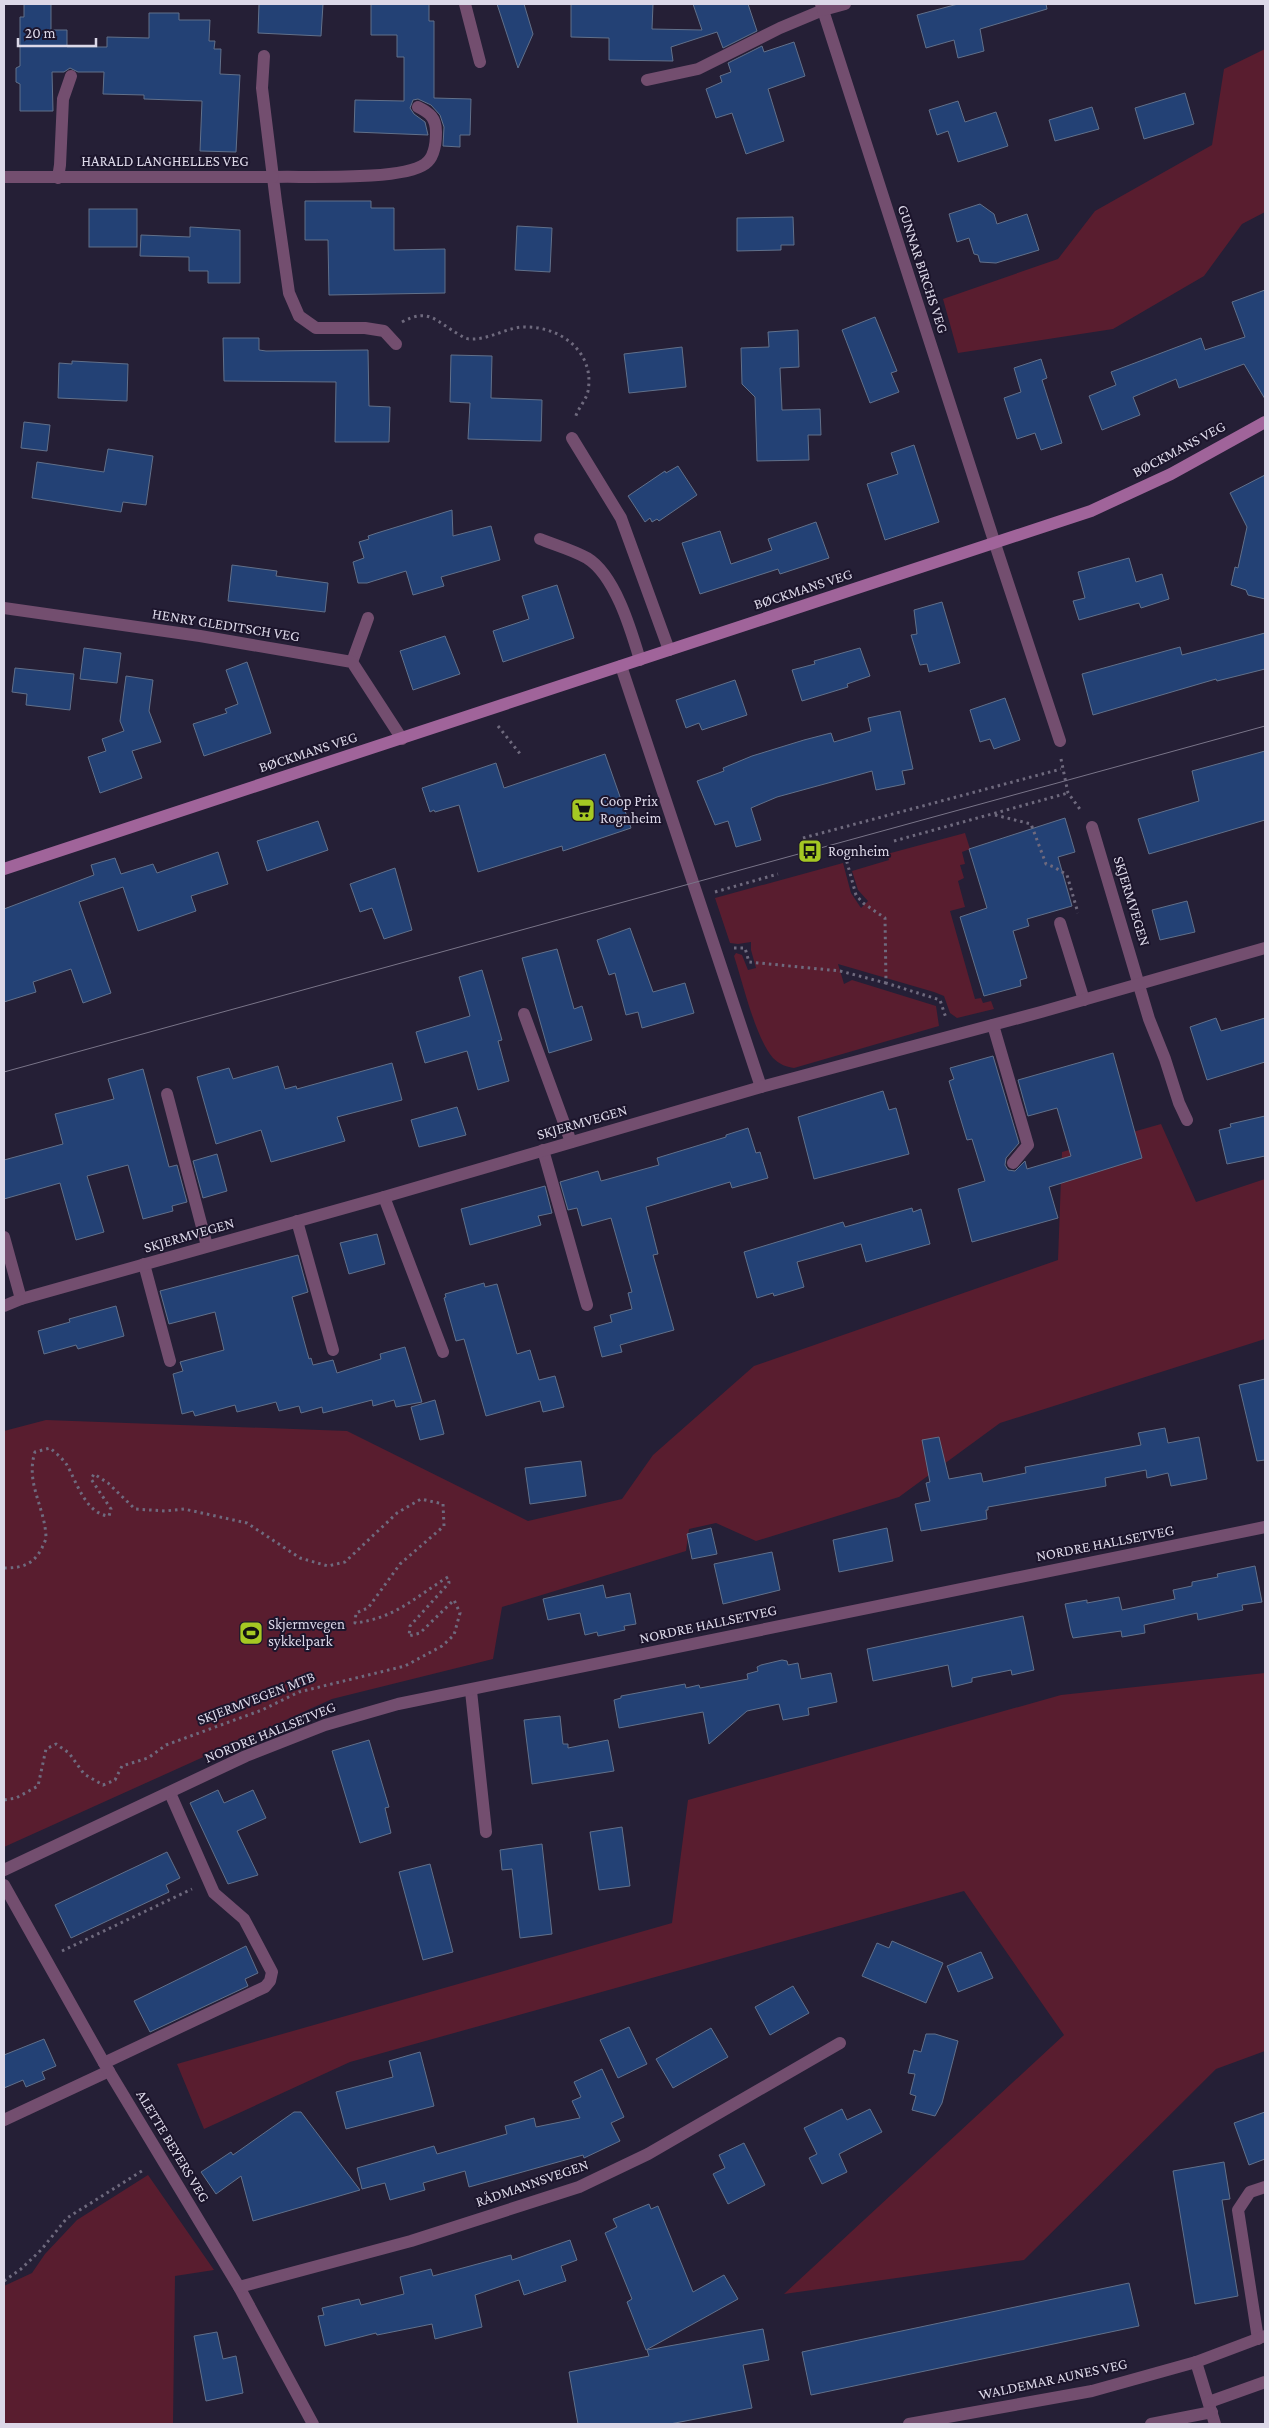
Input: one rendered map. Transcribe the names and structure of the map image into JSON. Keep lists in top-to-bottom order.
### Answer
{
  "streets": {
    "main road": ["BØCKMANS VEG"],
    "street": [
      "HARALD LANGHELLES VEG",
      "GUNNAR BIRCHS VEG",
      "HENRY GLEDITSCH VEG",
      "SKJERMVEGEN",
      "NORDRE HALLSETVEG",
      "ALETTE BEYERS VEG",
      "RÅDMANNSVEGEN",
      "WALDEMAR AUNES VEG"
    ],
    "path": ["SKJERMVEGEN MTB"]
  },
  "crossings": [
    ["GUNNAR BIRCHS VEG", "BØCKMANS VEG"],
    ["ALETTE BEYERS VEG", "RÅDMANNSVEGEN"]
  ],
  "places": {
    "supermarket": ["Coop Prix Rognheim"],
    "bus stop": ["Rognheim"],
    "sports": ["Skjermvegen sykkelpark"]
  },
  "scale_bar": "20 m"
}
